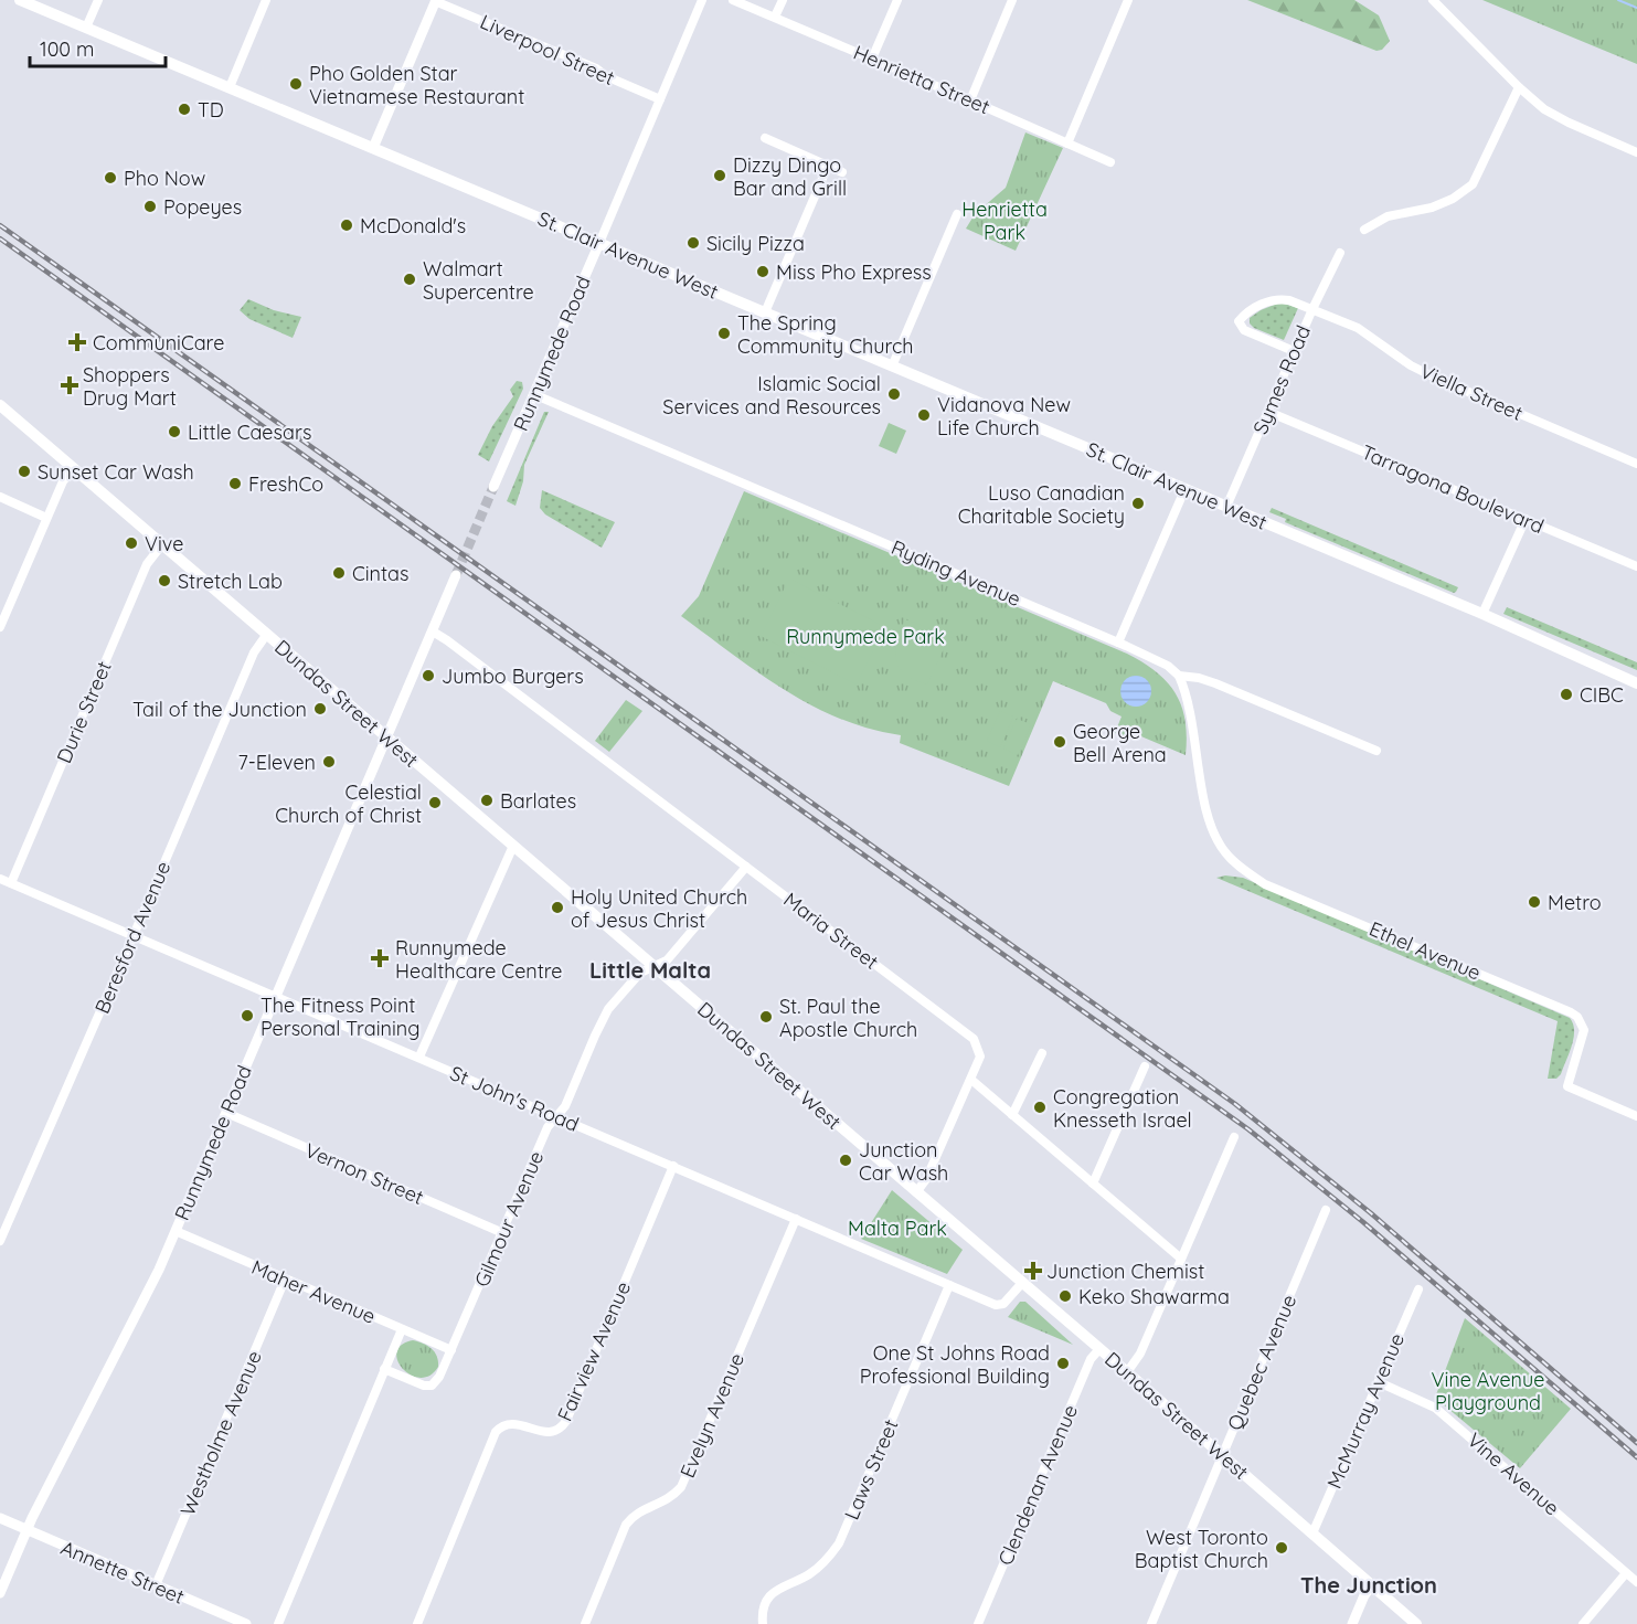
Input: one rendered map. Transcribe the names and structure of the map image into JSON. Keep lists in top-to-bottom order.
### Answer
{
  "streets": {
    "main road": ["St. Clair Avenue West", "Dundas Street West"],
    "street": [
      "Liverpool Street",
      "Henrietta Street",
      "Runnymede Road",
      "Symes Road",
      "Viella Street",
      "Tarragona Boulevard",
      "Ryding Avenue",
      "Durie Street",
      "Maria Street",
      "Beresford Avenue",
      "Ethel Avenue",
      "St John's Road",
      "Vernon Street",
      "Gilmour Avenue",
      "Maher Avenue",
      "Fairview Avenue",
      "Quebec Avenue",
      "McMurray Avenue",
      "Evelyn Avenue",
      "Westholme Avenue",
      "Laws Street",
      "Vine Avenue",
      "Clendenan Avenue",
      "Annette Street"
    ]
  },
  "crossings": [
    ["Liverpool Street", "Runnymede Road"],
    ["St. Clair Avenue West", "Runnymede Road"],
    ["St. Clair Avenue West", "Symes Road"],
    ["Runnymede Road", "Ryding Avenue"],
    ["Runnymede Road", "Dundas Street West"],
    ["Runnymede Road", "Maria Street"],
    ["Runnymede Road", "St John's Road"],
    ["Runnymede Road", "Vernon Street"],
    ["Runnymede Road", "Maher Avenue"],
    ["Runnymede Road", "Annette Street"],
    ["Symes Road", "Viella Street"],
    ["Symes Road", "Tarragona Boulevard"],
    ["Ryding Avenue", "Ethel Avenue"],
    ["Dundas Street West", "Durie Street"],
    ["Dundas Street West", "Maria Street"],
    ["Dundas Street West", "Beresford Avenue"],
    ["Dundas Street West", "St John's Road"],
    ["Dundas Street West", "Gilmour Avenue"],
    ["Dundas Street West", "Quebec Avenue"],
    ["Dundas Street West", "McMurray Avenue"],
    ["Dundas Street West", "Clendenan Avenue"],
    ["Durie Street", "St John's Road"],
    ["Maria Street", "Gilmour Avenue"],
    ["Beresford Avenue", "St John's Road"],
    ["St John's Road", "Gilmour Avenue"],
    ["St John's Road", "Fairview Avenue"],
    ["St John's Road", "Evelyn Avenue"],
    ["St John's Road", "Laws Street"],
    ["Vernon Street", "Gilmour Avenue"],
    ["Gilmour Avenue", "Maher Avenue"],
    ["Maher Avenue", "Westholme Avenue"],
    ["McMurray Avenue", "Vine Avenue"],
    ["Westholme Avenue", "Annette Street"]
  ],
  "districts": ["Little Malta", "The Junction"],
  "parks": [
    "Henrietta Park",
    "Runnymede Park",
    "Malta Park",
    "Vine Avenue Playground"
  ],
  "places": {
    "other": [
      "Pho Golden Star Vietnamese Restaurant",
      "TD",
      "Dizzy Dingo Bar and Grill",
      "Pho Now",
      "Popeyes",
      "McDonald's",
      "Sicily Pizza",
      "Miss Pho Express",
      "Walmart Supercentre",
      "The Spring Community Church",
      "Islamic Social Services and Resources",
      "Vidanova New Life Church",
      "Little Caesars",
      "Sunset Car Wash",
      "FreshCo",
      "Luso Canadian Charitable Society",
      "Vive",
      "Cintas",
      "Stretch Lab",
      "Jumbo Burgers",
      "CIBC",
      "Tail of the Junction",
      "George Bell Arena",
      "7-Eleven",
      "Barlates",
      "Celestial Church of Christ",
      "Metro",
      "Holy United Church of Jesus Christ",
      "The Fitness Point Personal Training",
      "St. Paul the Apostle Church",
      "Congregation Knesseth Israel",
      "Junction Car Wash",
      "Keko Shawarma",
      "One St Johns Road Professional Building",
      "West Toronto Baptist Church"
    ],
    "health": [
      "CommuniCare",
      "Shoppers Drug Mart",
      "Runnymede Healthcare Centre",
      "Junction Chemist"
    ]
  },
  "scale_bar": "100 m"
}
